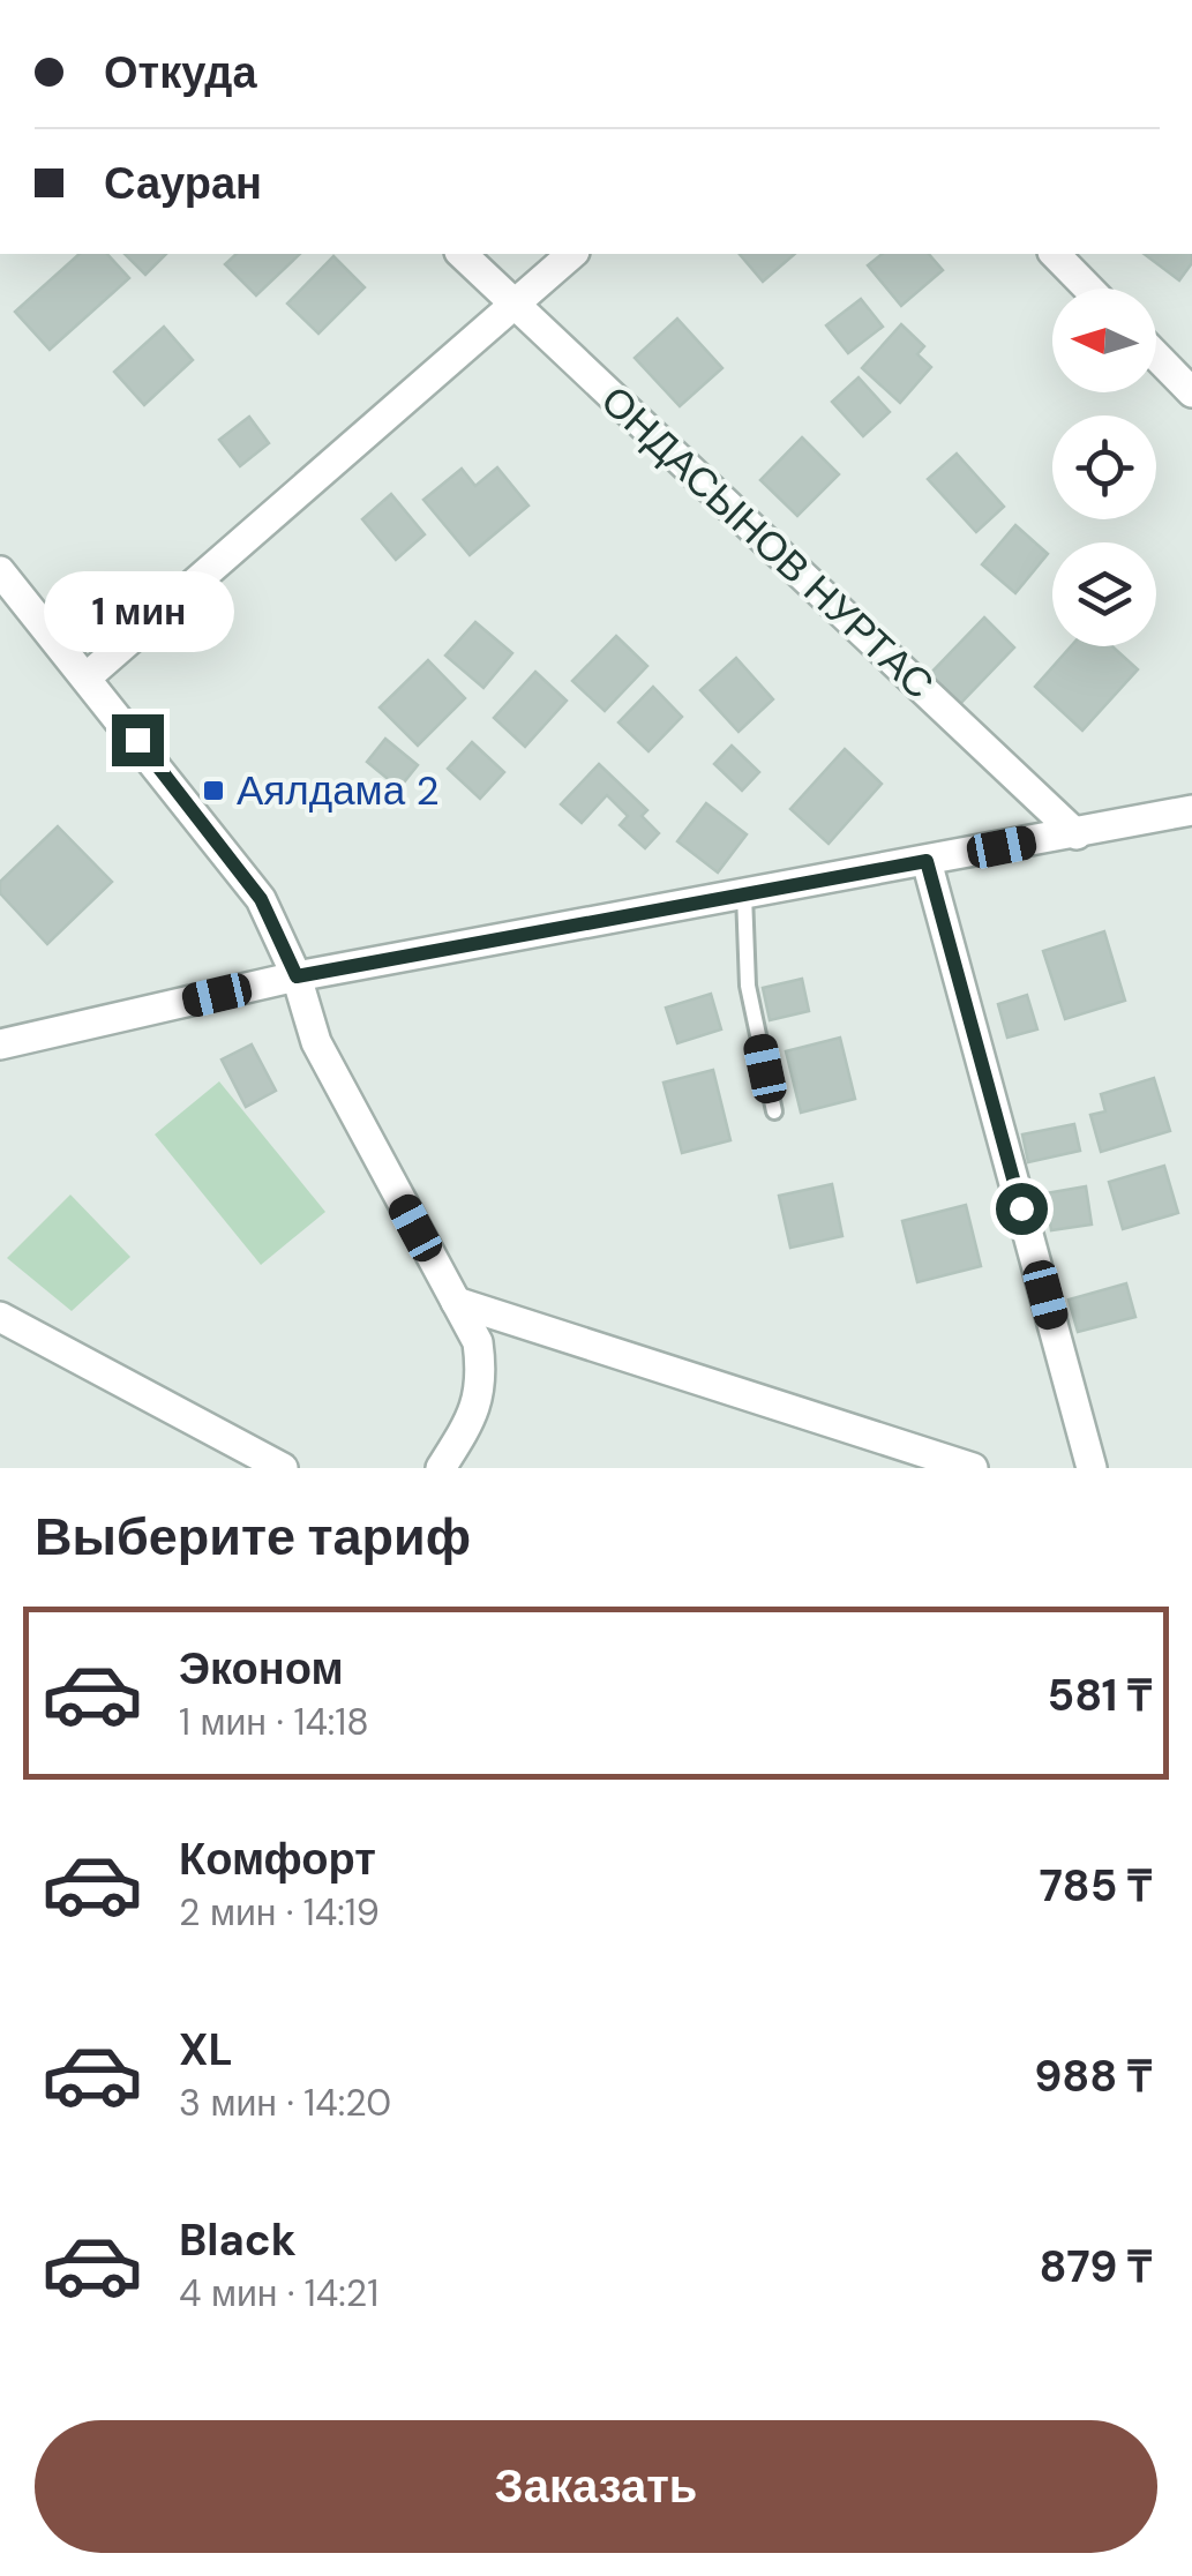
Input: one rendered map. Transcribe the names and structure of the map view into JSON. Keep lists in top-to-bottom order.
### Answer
{
  "streets": {
    "street": ["ОНДАСЫНОВ НУРТАС"]
  },
  "places": {
    "transit": ["Аялдама 2"]
  },
  "north": "left",
  "page": {
    "banner": ["Откуда", "Сауран"],
    "bubble": "1 мин",
    "heading": "Выберите тариф",
    "list": [
      {
        "name": "Эконом",
        "note": "1 мин · 14:18",
        "value": "581 ₸"
      },
      {
        "name": "Комфорт",
        "note": "2 мин · 14:19",
        "value": "785 ₸"
      },
      {
        "name": "XL",
        "note": "3 мин · 14:20",
        "value": "988 ₸"
      },
      {
        "name": "Black",
        "note": "4 мин · 14:21",
        "value": "879 ₸"
      }
    ],
    "buttons": "Заказать"
  }
}
